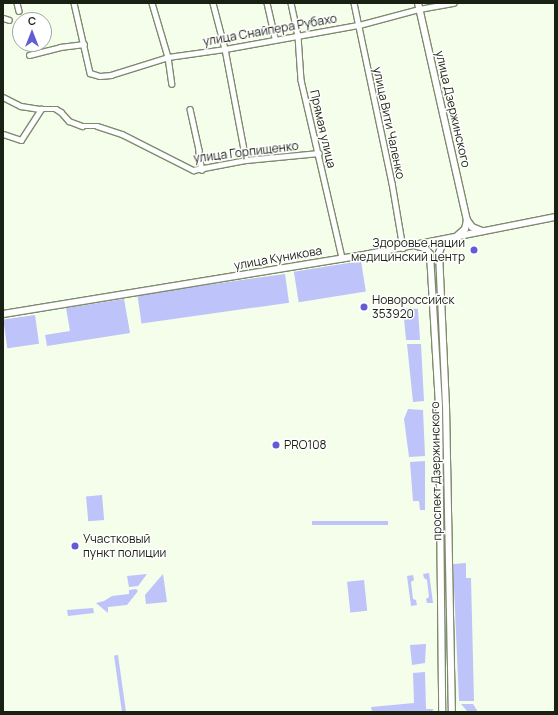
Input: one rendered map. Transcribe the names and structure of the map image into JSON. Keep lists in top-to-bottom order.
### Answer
{
  "streets": {
    "street": [
      "улица Снайпера Рубахо",
      "улица Дзержинского",
      "улица Вити Чаленко",
      "Прямая улица",
      "улица Горпищенко",
      "улица Куникова",
      "проспект Дзержинского"
    ]
  },
  "crossings": [
    ["улица Снайпера Рубахо", "улица Дзержинского"],
    ["улица Снайпера Рубахо", "улица Вити Чаленко"],
    ["улица Снайпера Рубахо", "Прямая улица"],
    ["улица Вити Чаленко", "улица Куникова"],
    ["Прямая улица", "улица Горпищенко"],
    ["Прямая улица", "улица Куникова"]
  ],
  "places": [
    "Здоровье нации медицинский центр",
    "Новороссийск 353920",
    "PRO108",
    "Участковый пункт полиции"
  ],
  "north": "top"
}
